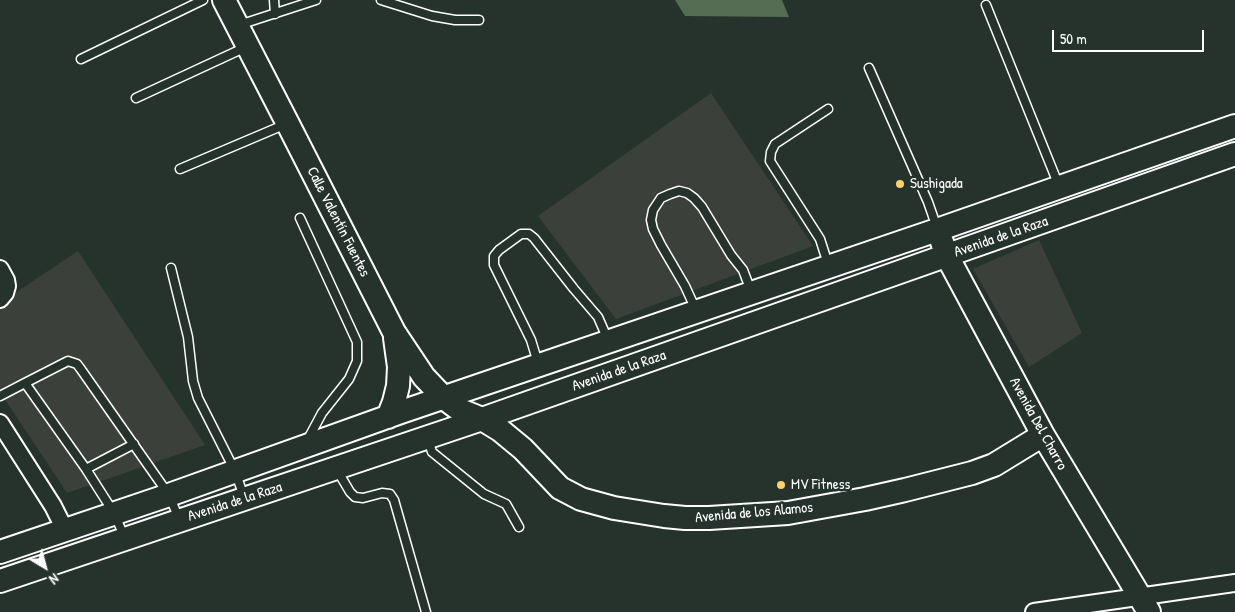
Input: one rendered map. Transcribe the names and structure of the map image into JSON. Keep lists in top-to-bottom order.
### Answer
{
  "streets": {
    "main road": [
      "Calle Valentín Fuentes",
      "Avenida de la Raza",
      "Avenida Del Charro",
      "Avenida de los Alamos"
    ]
  },
  "crossings": [
    ["Calle Valentín Fuentes", "Avenida de la Raza"],
    ["Calle Valentín Fuentes", "Avenida de los Alamos"],
    ["Avenida de la Raza", "Avenida Del Charro"],
    ["Avenida de la Raza", "Avenida de los Alamos"],
    ["Avenida Del Charro", "Avenida de los Alamos"]
  ],
  "places": ["Sushigada", "MV Fitness"],
  "scale_bar": "50 m",
  "north": "bottom right"
}
